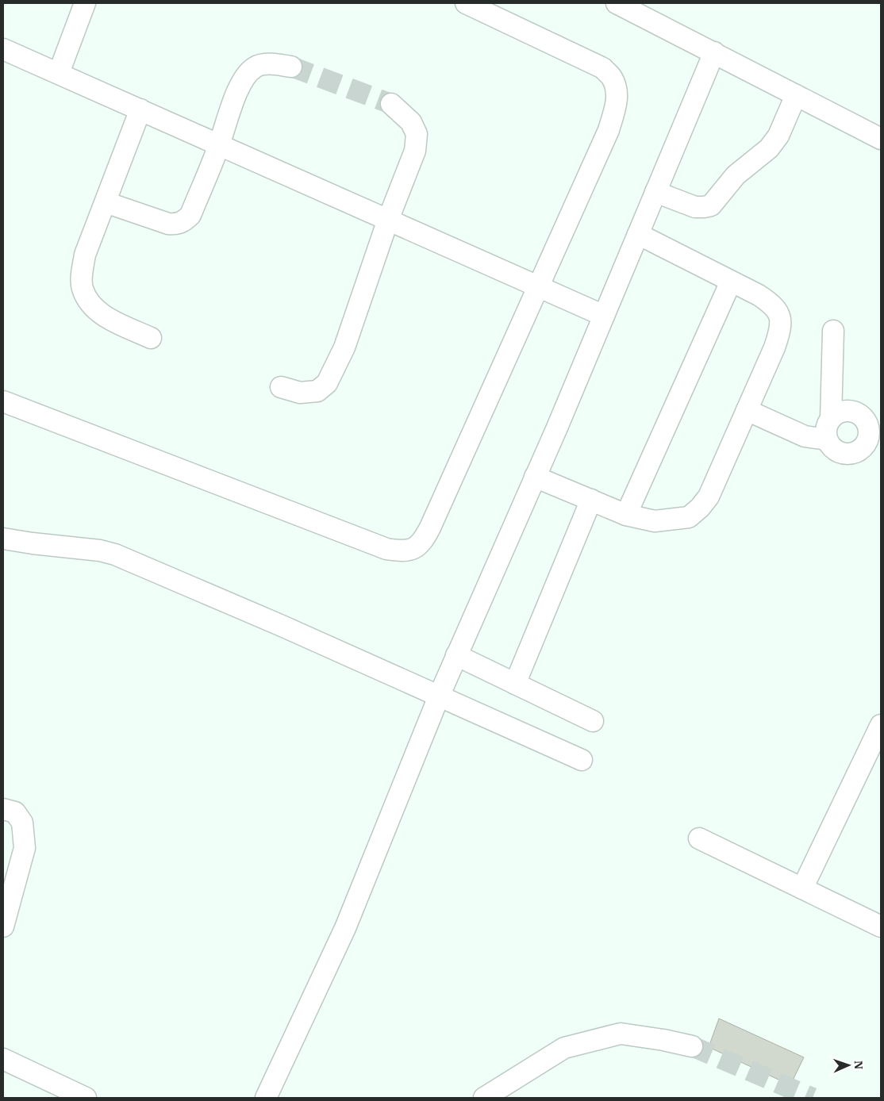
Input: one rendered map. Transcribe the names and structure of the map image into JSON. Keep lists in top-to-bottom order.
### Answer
{
  "north": "right"
}
